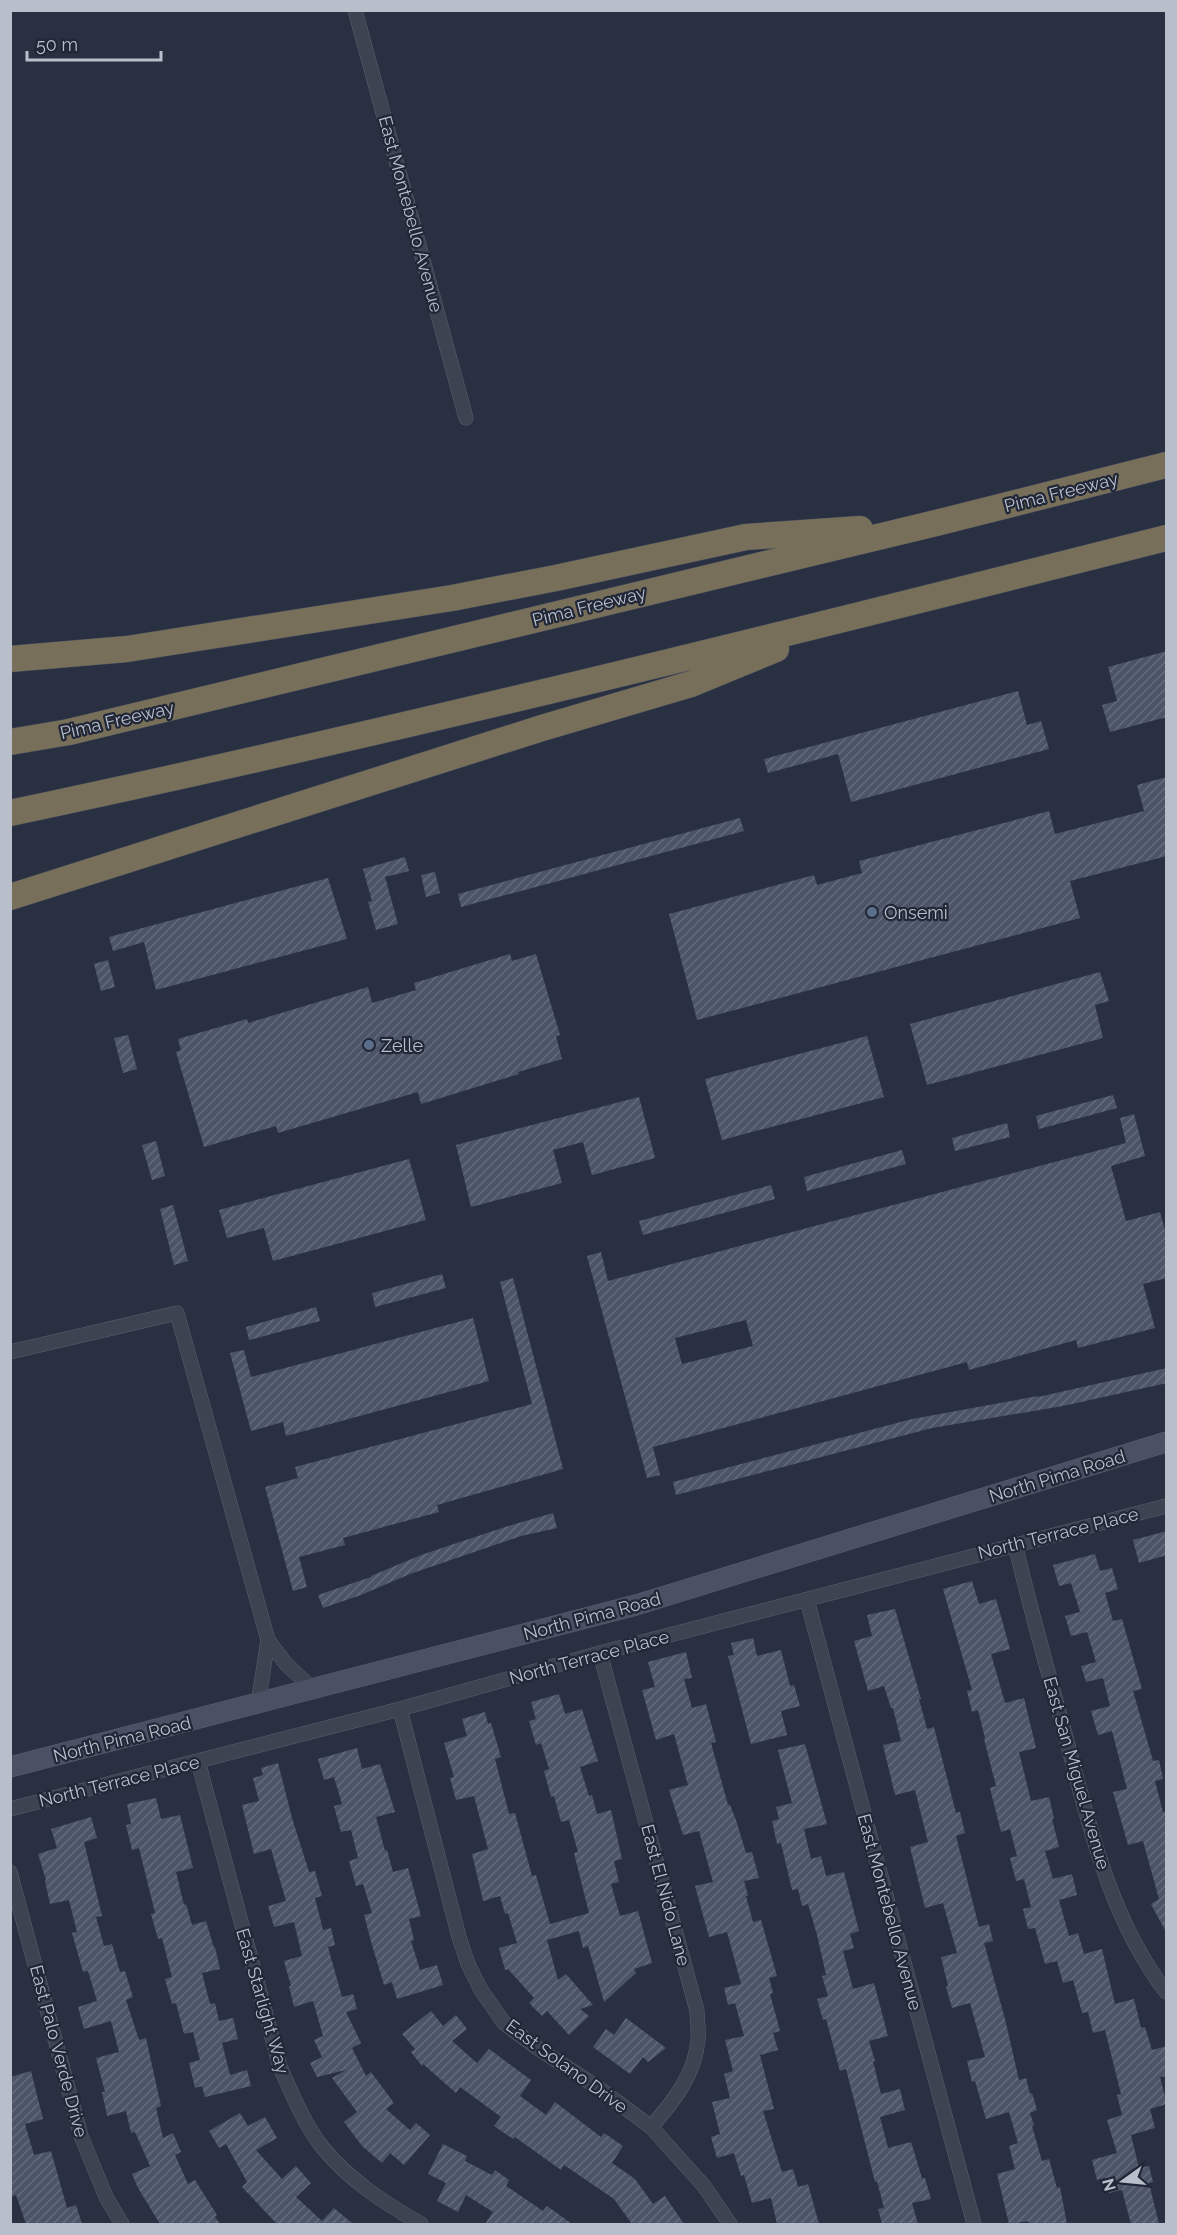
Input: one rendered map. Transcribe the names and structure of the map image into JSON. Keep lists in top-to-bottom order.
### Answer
{
  "streets": {
    "highway": ["Pima Freeway"],
    "main road": ["North Pima Road"],
    "street": [
      "East Montebello Avenue",
      "North Terrace Place",
      "East San Miguel Avenue",
      "East El Nido Lane",
      "East Starlight Way",
      "East Palo Verde Drive",
      "East Solano Drive"
    ]
  },
  "crossings": [
    ["East Montebello Avenue", "North Terrace Place"],
    ["North Terrace Place", "East San Miguel Avenue"],
    ["North Terrace Place", "East El Nido Lane"],
    ["North Terrace Place", "East Starlight Way"],
    ["North Terrace Place", "East Solano Drive"],
    ["East El Nido Lane", "East Solano Drive"]
  ],
  "places": ["Onsemi", "Zelle"],
  "scale_bar": "50 m",
  "north": "left"
}
